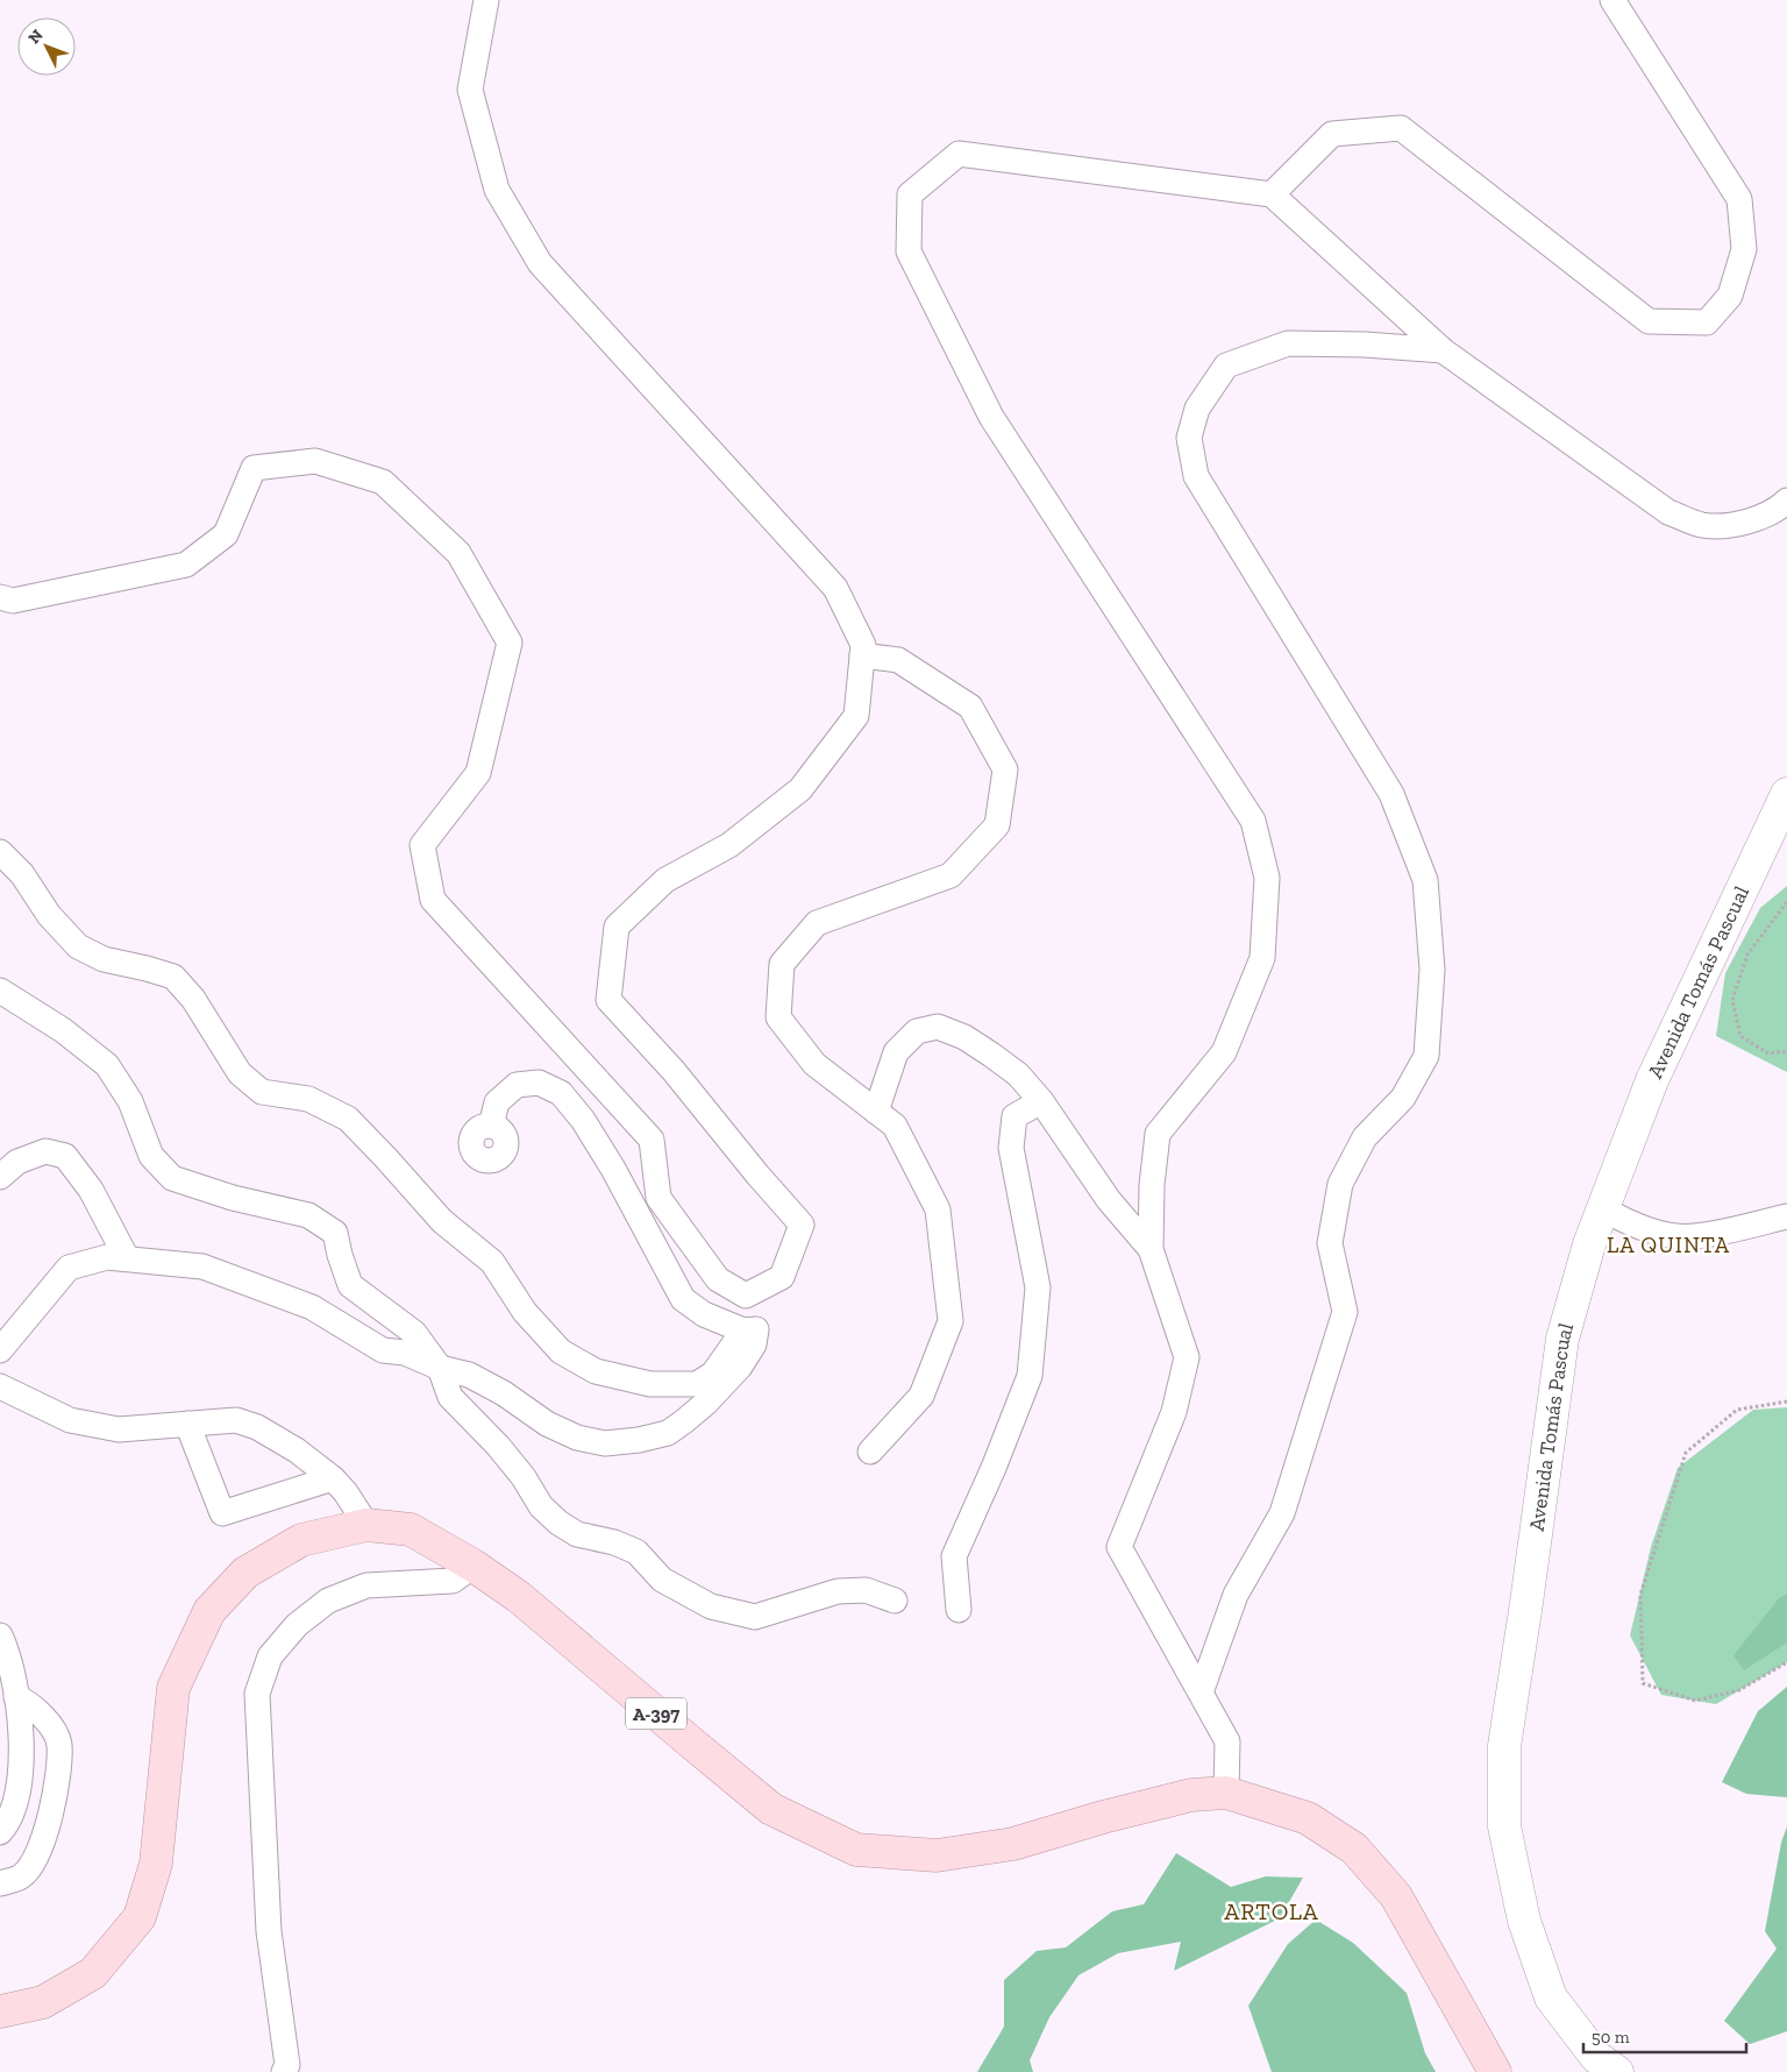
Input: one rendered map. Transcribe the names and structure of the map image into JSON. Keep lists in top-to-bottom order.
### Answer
{
  "streets": {
    "main road": ["A-397"],
    "street": ["Avenida Tomás Pascual"]
  },
  "districts": ["LA QUINTA", "ARTOLA"],
  "scale_bar": "50 m",
  "north": "top left"
}
